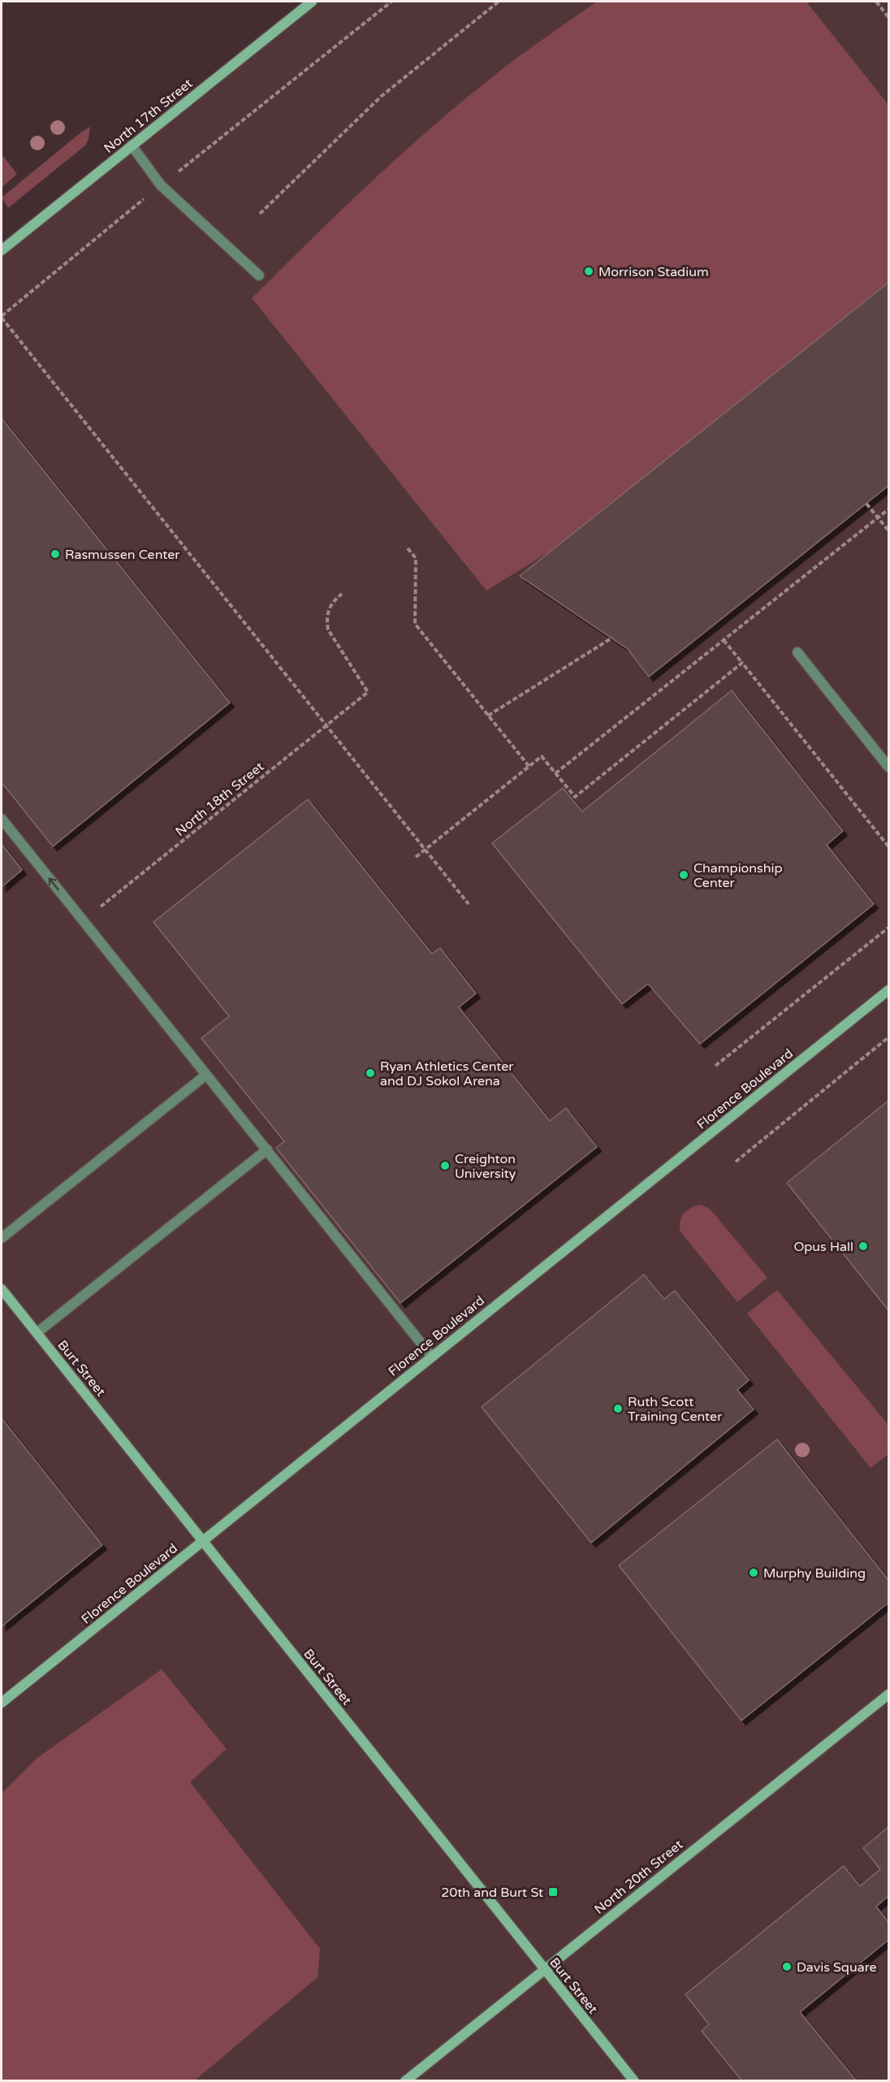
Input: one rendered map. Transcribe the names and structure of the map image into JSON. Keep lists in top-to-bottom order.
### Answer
{
  "streets": {
    "main road": [
      "North 17th Street",
      "Florence Boulevard",
      "Burt Street",
      "North 20th Street"
    ],
    "path": ["North 18th Street"]
  },
  "crossings": [
    ["Florence Boulevard", "Burt Street"],
    ["Burt Street", "North 20th Street"]
  ],
  "places": {
    "other": [
      "Morrison Stadium",
      "Rasmussen Center",
      "Championship Center",
      "Ryan Athletics Center and DJ Sokol Arena",
      "Creighton University",
      "Opus Hall",
      "Ruth Scott Training Center",
      "Murphy Building",
      "Davis Square"
    ],
    "transit": ["20th and Burt St"]
  }
}
